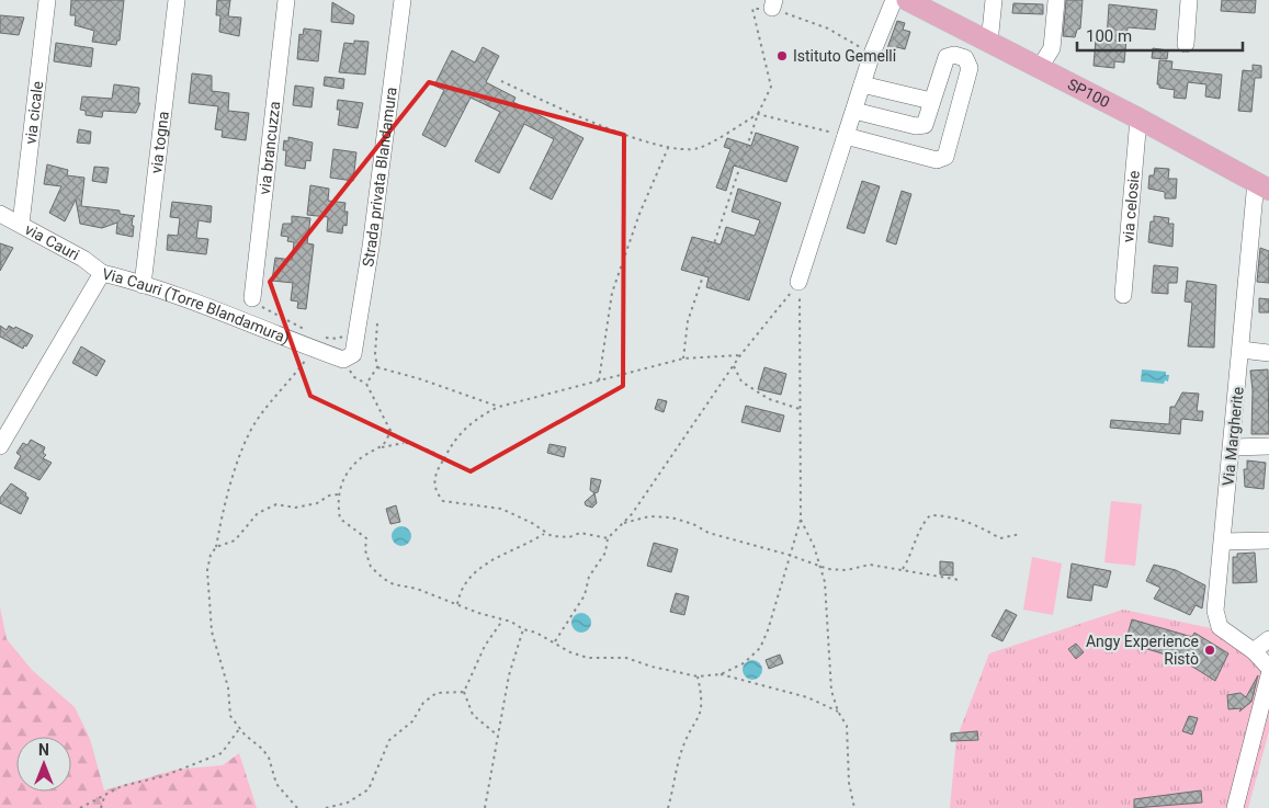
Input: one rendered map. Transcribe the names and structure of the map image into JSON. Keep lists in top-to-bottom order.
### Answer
{
  "streets": {
    "main road": ["SP100"],
    "street": [
      "via cicale",
      "via togna",
      "via brancuzza",
      "Strada privata Blandamura",
      "via celosie",
      "via Cauri",
      "Via Cauri (Torre Blandamura)",
      "Via Margherite"
    ]
  },
  "crossings": [
    ["SP100", "via celosie"],
    ["SP100", "Via Margherite"],
    ["via cicale", "via Cauri"],
    ["via togna", "Via Cauri (Torre Blandamura)"],
    ["Strada privata Blandamura", "Via Cauri (Torre Blandamura)"],
    ["via Cauri", "Via Cauri (Torre Blandamura)"]
  ],
  "places": ["Istituto Gemelli", "Angy Experience Ristò"],
  "scale_bar": "100 m",
  "north": "top"
}
